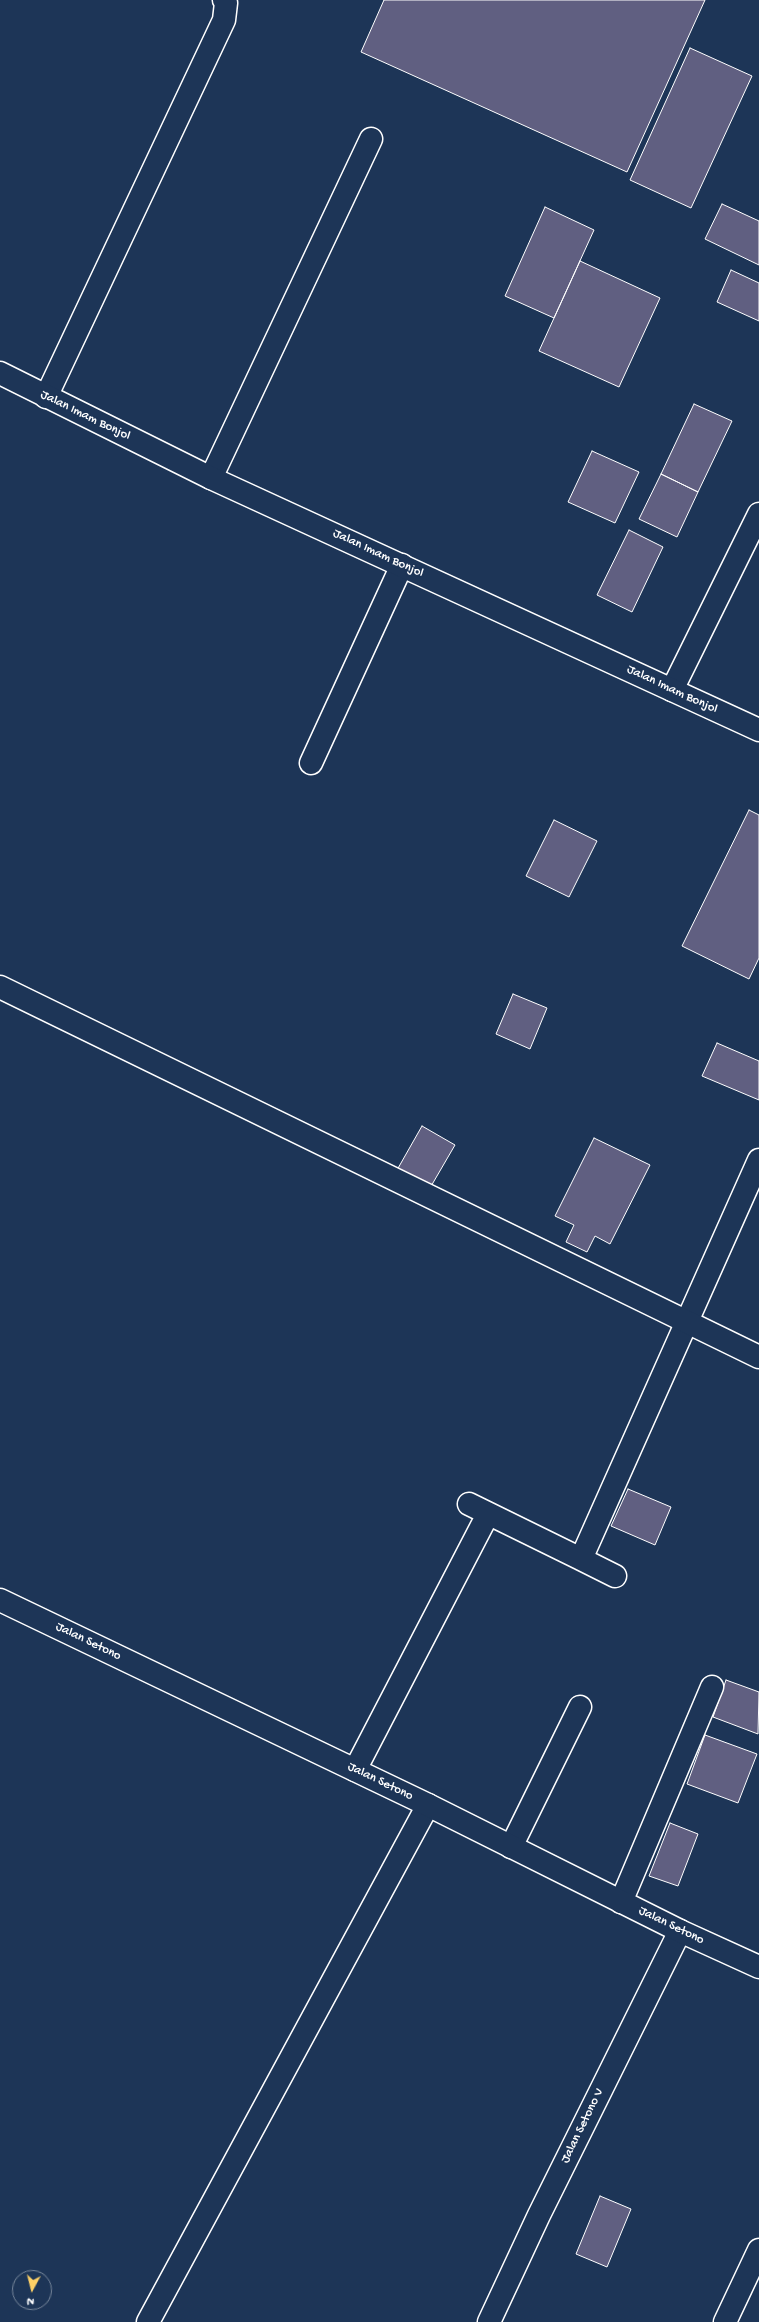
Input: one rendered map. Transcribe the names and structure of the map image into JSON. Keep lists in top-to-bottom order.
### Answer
{
  "streets": {
    "street": ["Jalan Imam Bonjol", "Jalan Setono", "Jalan Setono V"]
  },
  "crossings": [
    ["Jalan Setono", "Jalan Setono V"]
  ],
  "north": "bottom"
}
